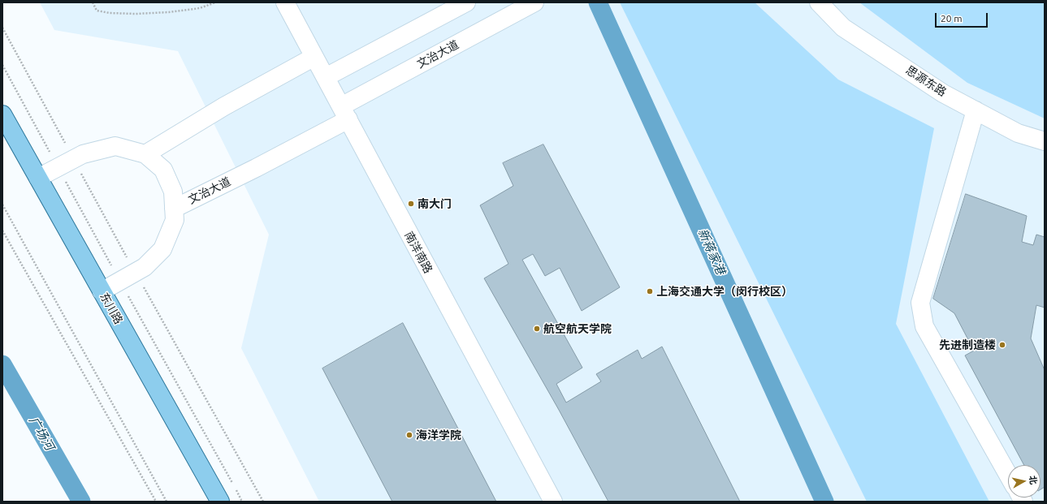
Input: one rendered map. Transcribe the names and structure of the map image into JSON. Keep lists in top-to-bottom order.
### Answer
{
  "streets": {
    "main road": ["东川路"],
    "street": ["文治大道", "思源东路", "南洋南路"]
  },
  "crossings": [
    ["文治大道", "南洋南路"]
  ],
  "water": ["新蒋家港", "广场河"],
  "places": [
    "南大门",
    "上海交通大学（闵行校区）",
    "航空航天学院",
    "先进制造楼",
    "海洋学院"
  ],
  "scale_bar": "20 m",
  "north": "right"
}
